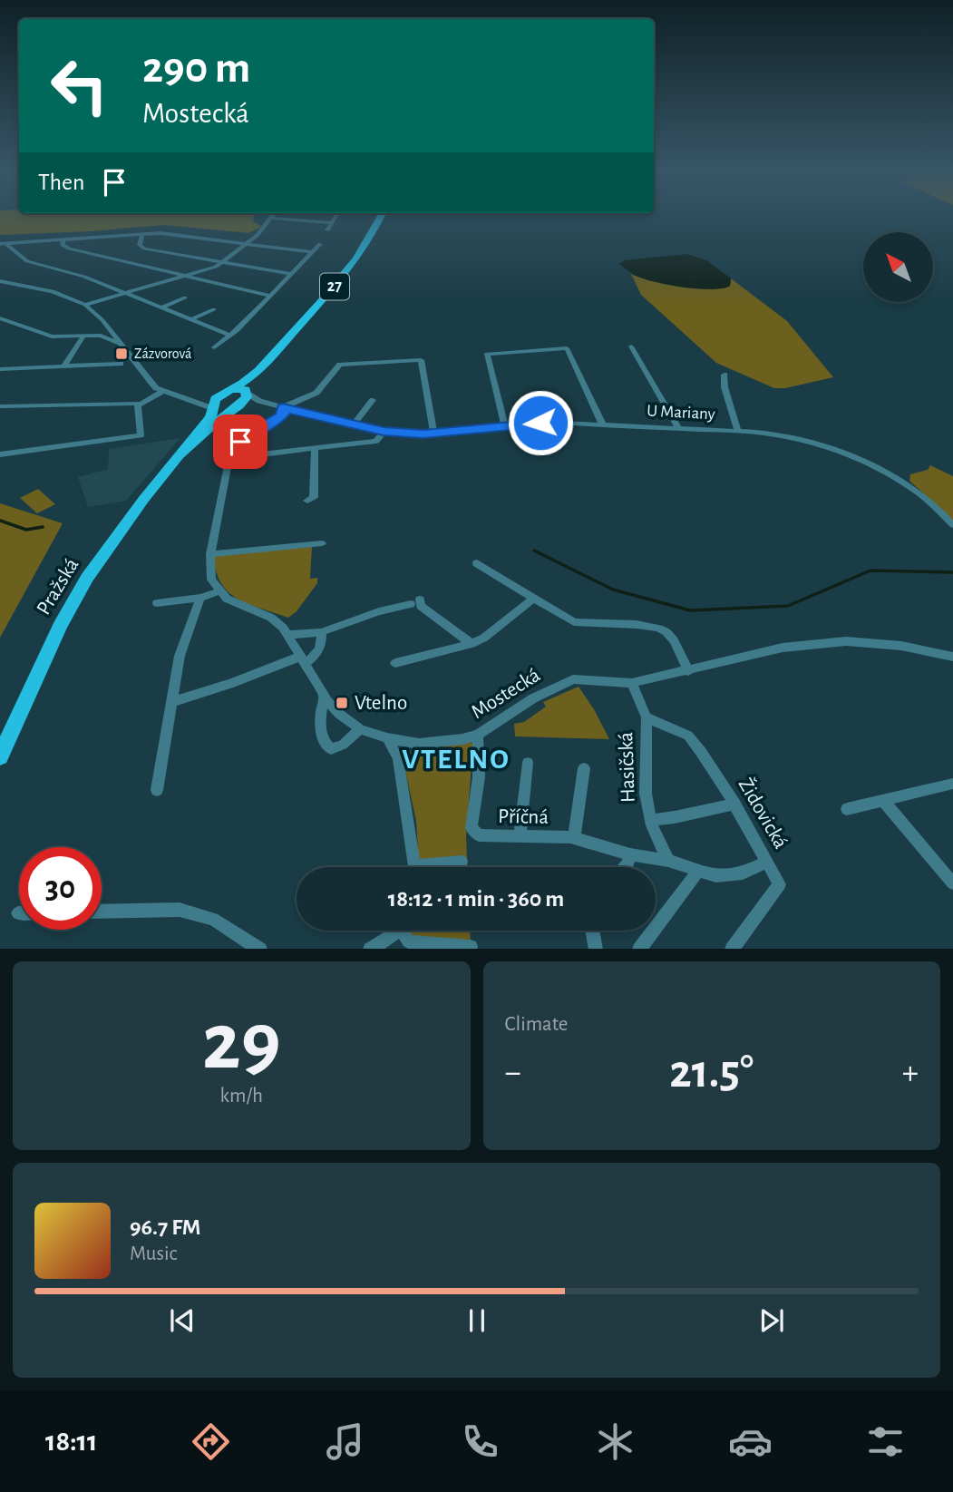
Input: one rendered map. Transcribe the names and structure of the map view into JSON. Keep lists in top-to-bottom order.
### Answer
{
  "streets": {
    "main road": ["27", "Pražská"],
    "street": [
      "U Mariany",
      "Mostecká",
      "Hasičská",
      "Židovická",
      "Příčná"
    ]
  },
  "crossings": [
    ["27", "Pražská"],
    ["Mostecká", "Příčná"],
    ["Hasičská", "Židovická"],
    ["Hasičská", "Příčná"]
  ],
  "districts": ["VTELNO"],
  "places": {
    "transit": ["Zázvorová", "Vtelno"]
  },
  "north": "top left",
  "page": {
    "turn": ["290 m", "Mostecká"],
    "then": "Then",
    "limit": "30",
    "trip": "18:12 · 1 min · 360 m",
    "tile": [
      ["29", "km/h"],
      "Climate"
    ],
    "heat": ["−", "21.5°", "+"],
    "song": ["96.7 FM", "Music"],
    "tabs": "18:11"
  }
}
